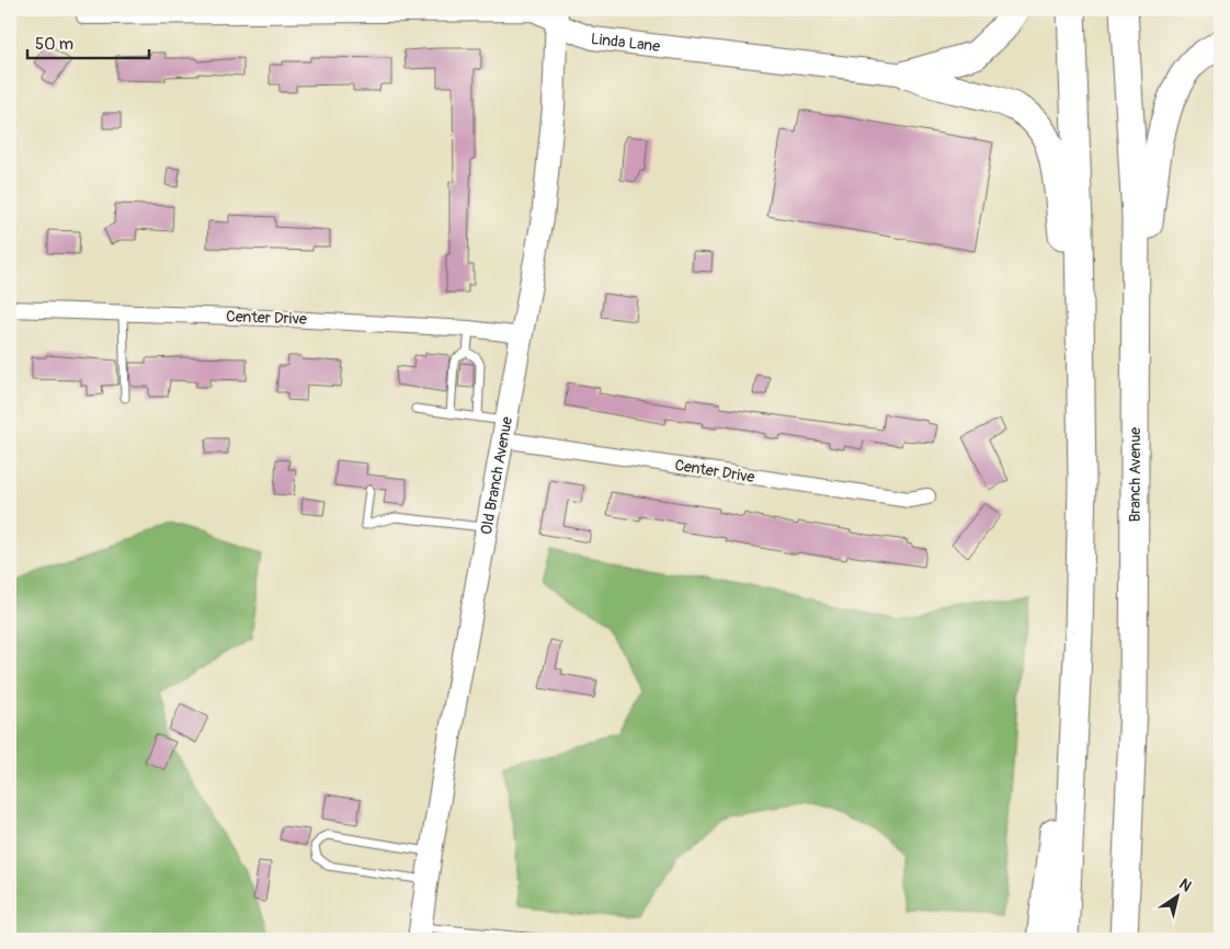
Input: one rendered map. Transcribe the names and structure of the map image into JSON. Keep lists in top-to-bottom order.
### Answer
{
  "streets": {
    "highway": ["Branch Avenue"],
    "street": ["Linda Lane", "Center Drive", "Old Branch Avenue"]
  },
  "crossings": [
    ["Linda Lane", "Old Branch Avenue"],
    ["Center Drive", "Old Branch Avenue"]
  ],
  "scale_bar": "50 m",
  "north": "top right"
}
